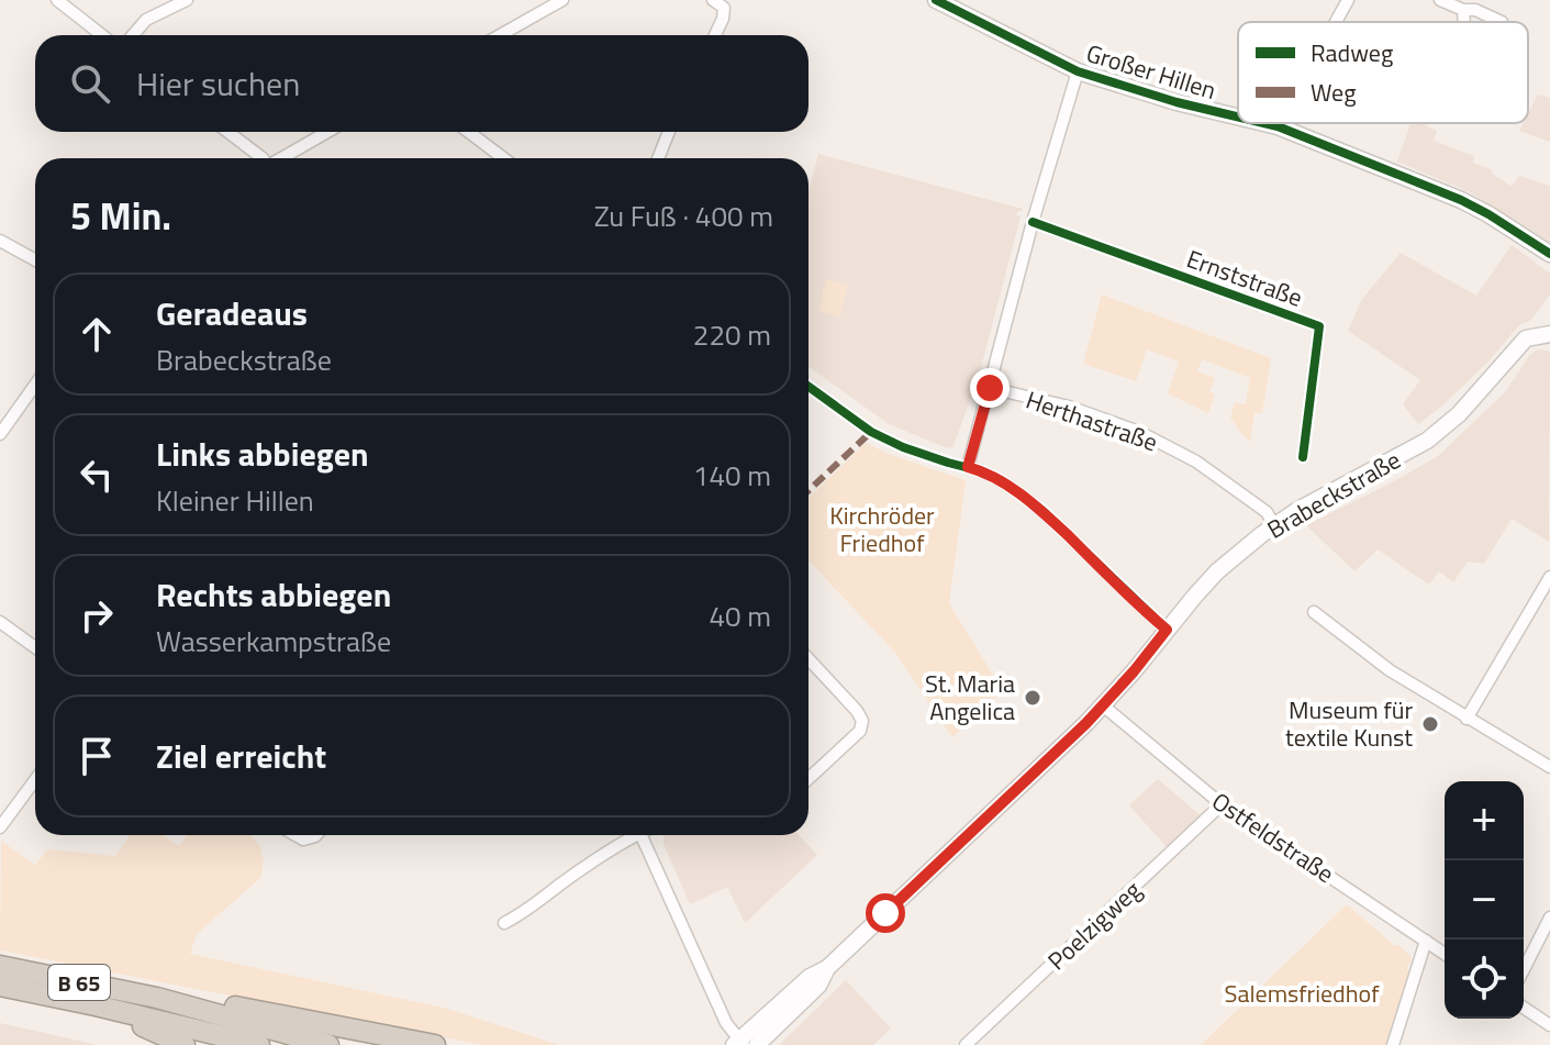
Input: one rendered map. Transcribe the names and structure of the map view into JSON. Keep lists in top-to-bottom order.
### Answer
{
  "streets": {
    "highway": ["B 65"],
    "main road": ["Großer Hillen", "Brabeckstraße"],
    "street": [
      "Ernststraße",
      "Herthastraße",
      "Ostfeldstraße",
      "Poelzigweg"
    ]
  },
  "crossings": [
    ["Herthastraße", "Brabeckstraße"],
    ["Brabeckstraße", "Ostfeldstraße"],
    ["Ostfeldstraße", "Poelzigweg"]
  ],
  "parks": ["Kirchröder Friedhof", "Salemsfriedhof"],
  "places": ["St. Maria Angelica", "Museum für textile Kunst"],
  "legend": ["Radweg", "Weg"],
  "page": {
    "search": "Hier suchen",
    "heading": ["5 Min.", "Zu Fuß · 400 m"],
    "list": [
      ["Geradeaus", "Brabeckstraße", "220 m"],
      ["Links abbiegen", "Kleiner Hillen", "140 m"],
      ["Rechts abbiegen", "Wasserkampstraße", "40 m"],
      "Ziel erreicht"
    ],
    "map_buttons": ["+", "−"]
  }
}
